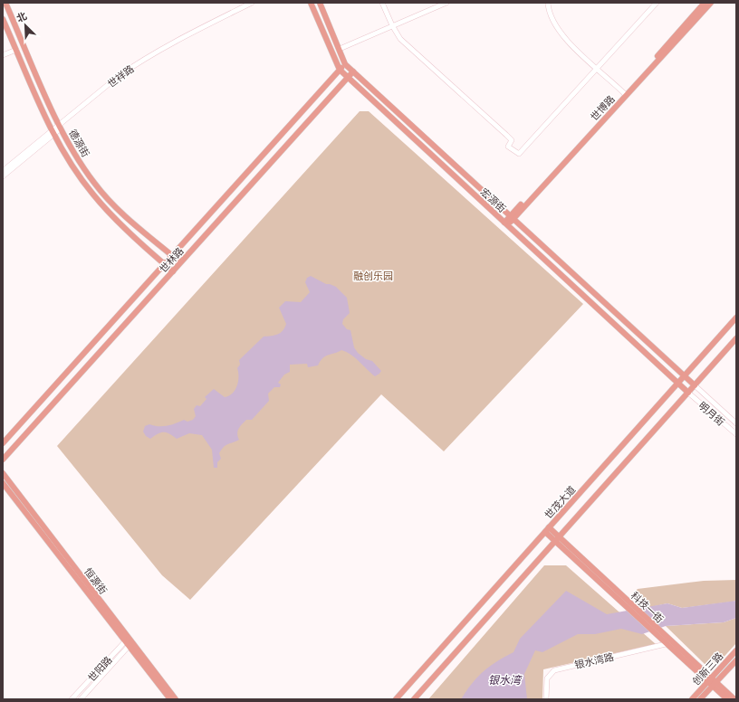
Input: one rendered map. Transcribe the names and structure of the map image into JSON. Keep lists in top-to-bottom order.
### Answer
{
  "streets": {
    "main road": [
      "世博路",
      "德源街",
      "宏源街",
      "世林路",
      "世茂大道",
      "恒源街",
      "科技一街",
      "创新三路"
    ],
    "street": [
      "世祥路",
      "明月街",
      "银水湾路",
      "世阳路"
    ]
  },
  "crossings": [
    ["世祥路", "德源街"],
    ["世博路", "宏源街"],
    ["德源街", "世林路"],
    ["宏源街", "世林路"],
    ["宏源街", "明月街"],
    ["宏源街", "世茂大道"],
    ["世茂大道", "科技一街"],
    ["恒源街", "世阳路"],
    ["科技一街", "银水湾路"],
    ["科技一街", "创新三路"]
  ],
  "water": ["银水湾"],
  "parks": ["融创乐园"],
  "north": "top left"
}
